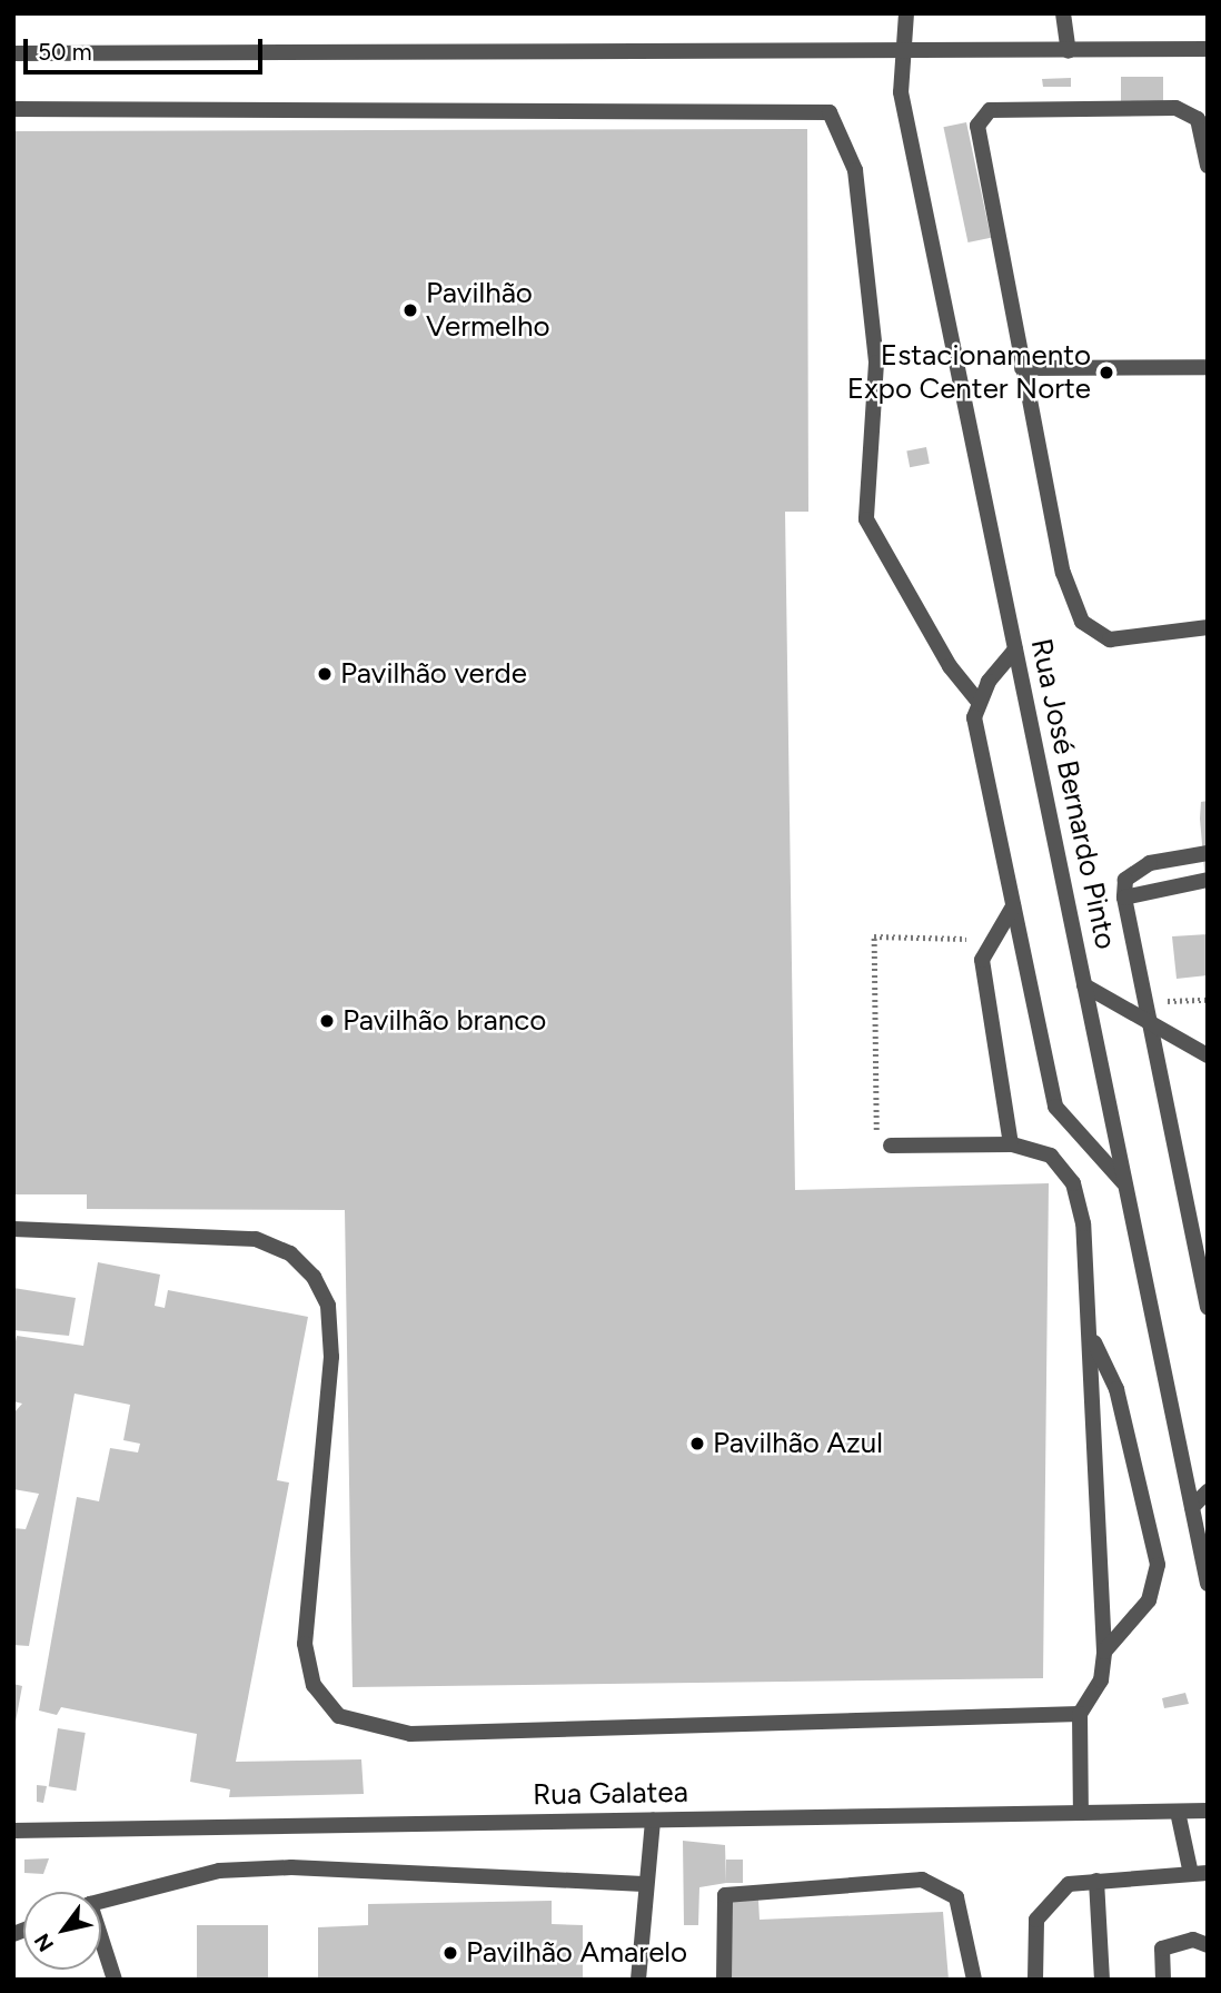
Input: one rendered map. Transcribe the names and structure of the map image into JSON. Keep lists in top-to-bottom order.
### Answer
{
  "streets": {
    "street": ["Rua José Bernardo Pinto", "Rua Galatea"]
  },
  "places": [
    "Pavilhão Vermelho",
    "Estacionamento Expo Center Norte",
    "Pavilhão verde",
    "Pavilhão branco",
    "Pavilhão Azul",
    "Pavilhão Amarelo"
  ],
  "scale_bar": "50 m",
  "north": "bottom left"
}
